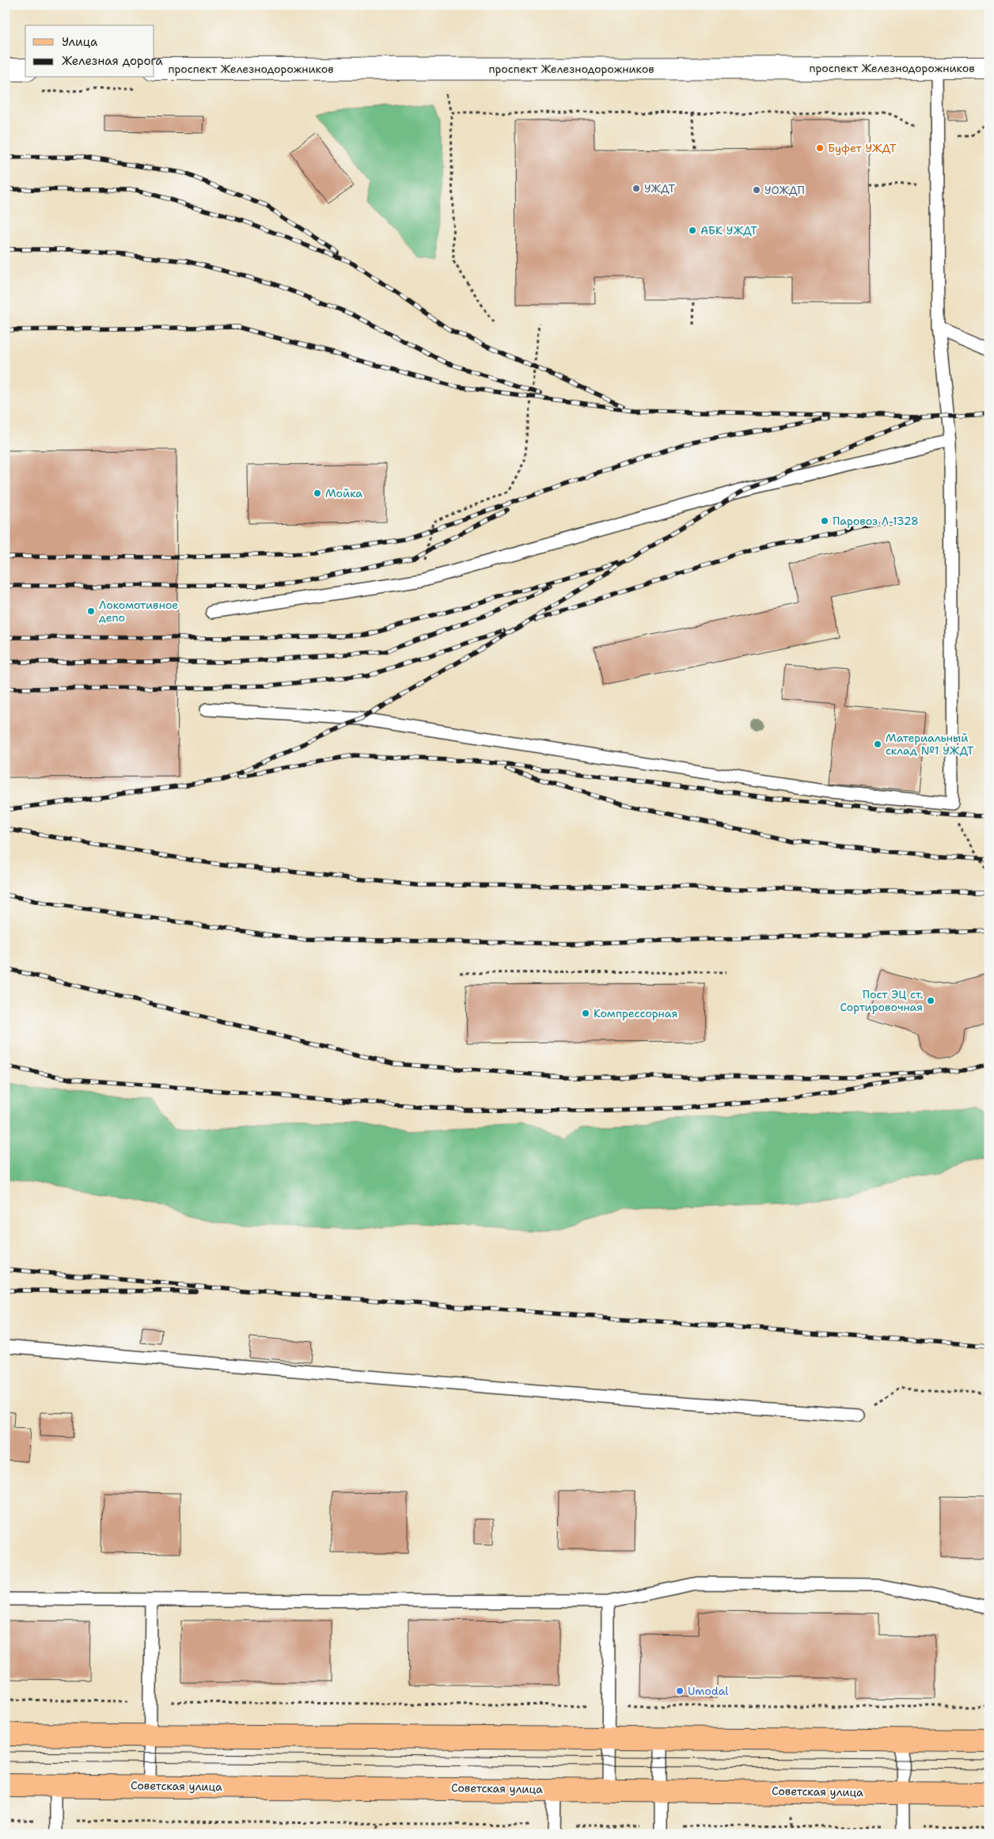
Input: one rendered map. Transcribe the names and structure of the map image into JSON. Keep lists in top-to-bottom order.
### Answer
{
  "streets": {
    "main road": ["Советская улица"],
    "street": ["проспект Железнодорожников"]
  },
  "places": [
    "Буфет УЖДТ",
    "УЖДТ",
    "УОЖДП",
    "АБК УЖДТ",
    "Мойка",
    "Паровоз Л-1328",
    "Локомотивное депо",
    "Материальный склад №1 УЖДТ",
    "Пост ЭЦ ст. Сортировочная",
    "Компрессорная",
    "Umodal"
  ],
  "legend": ["Улица", "Железная дорога"]
}
